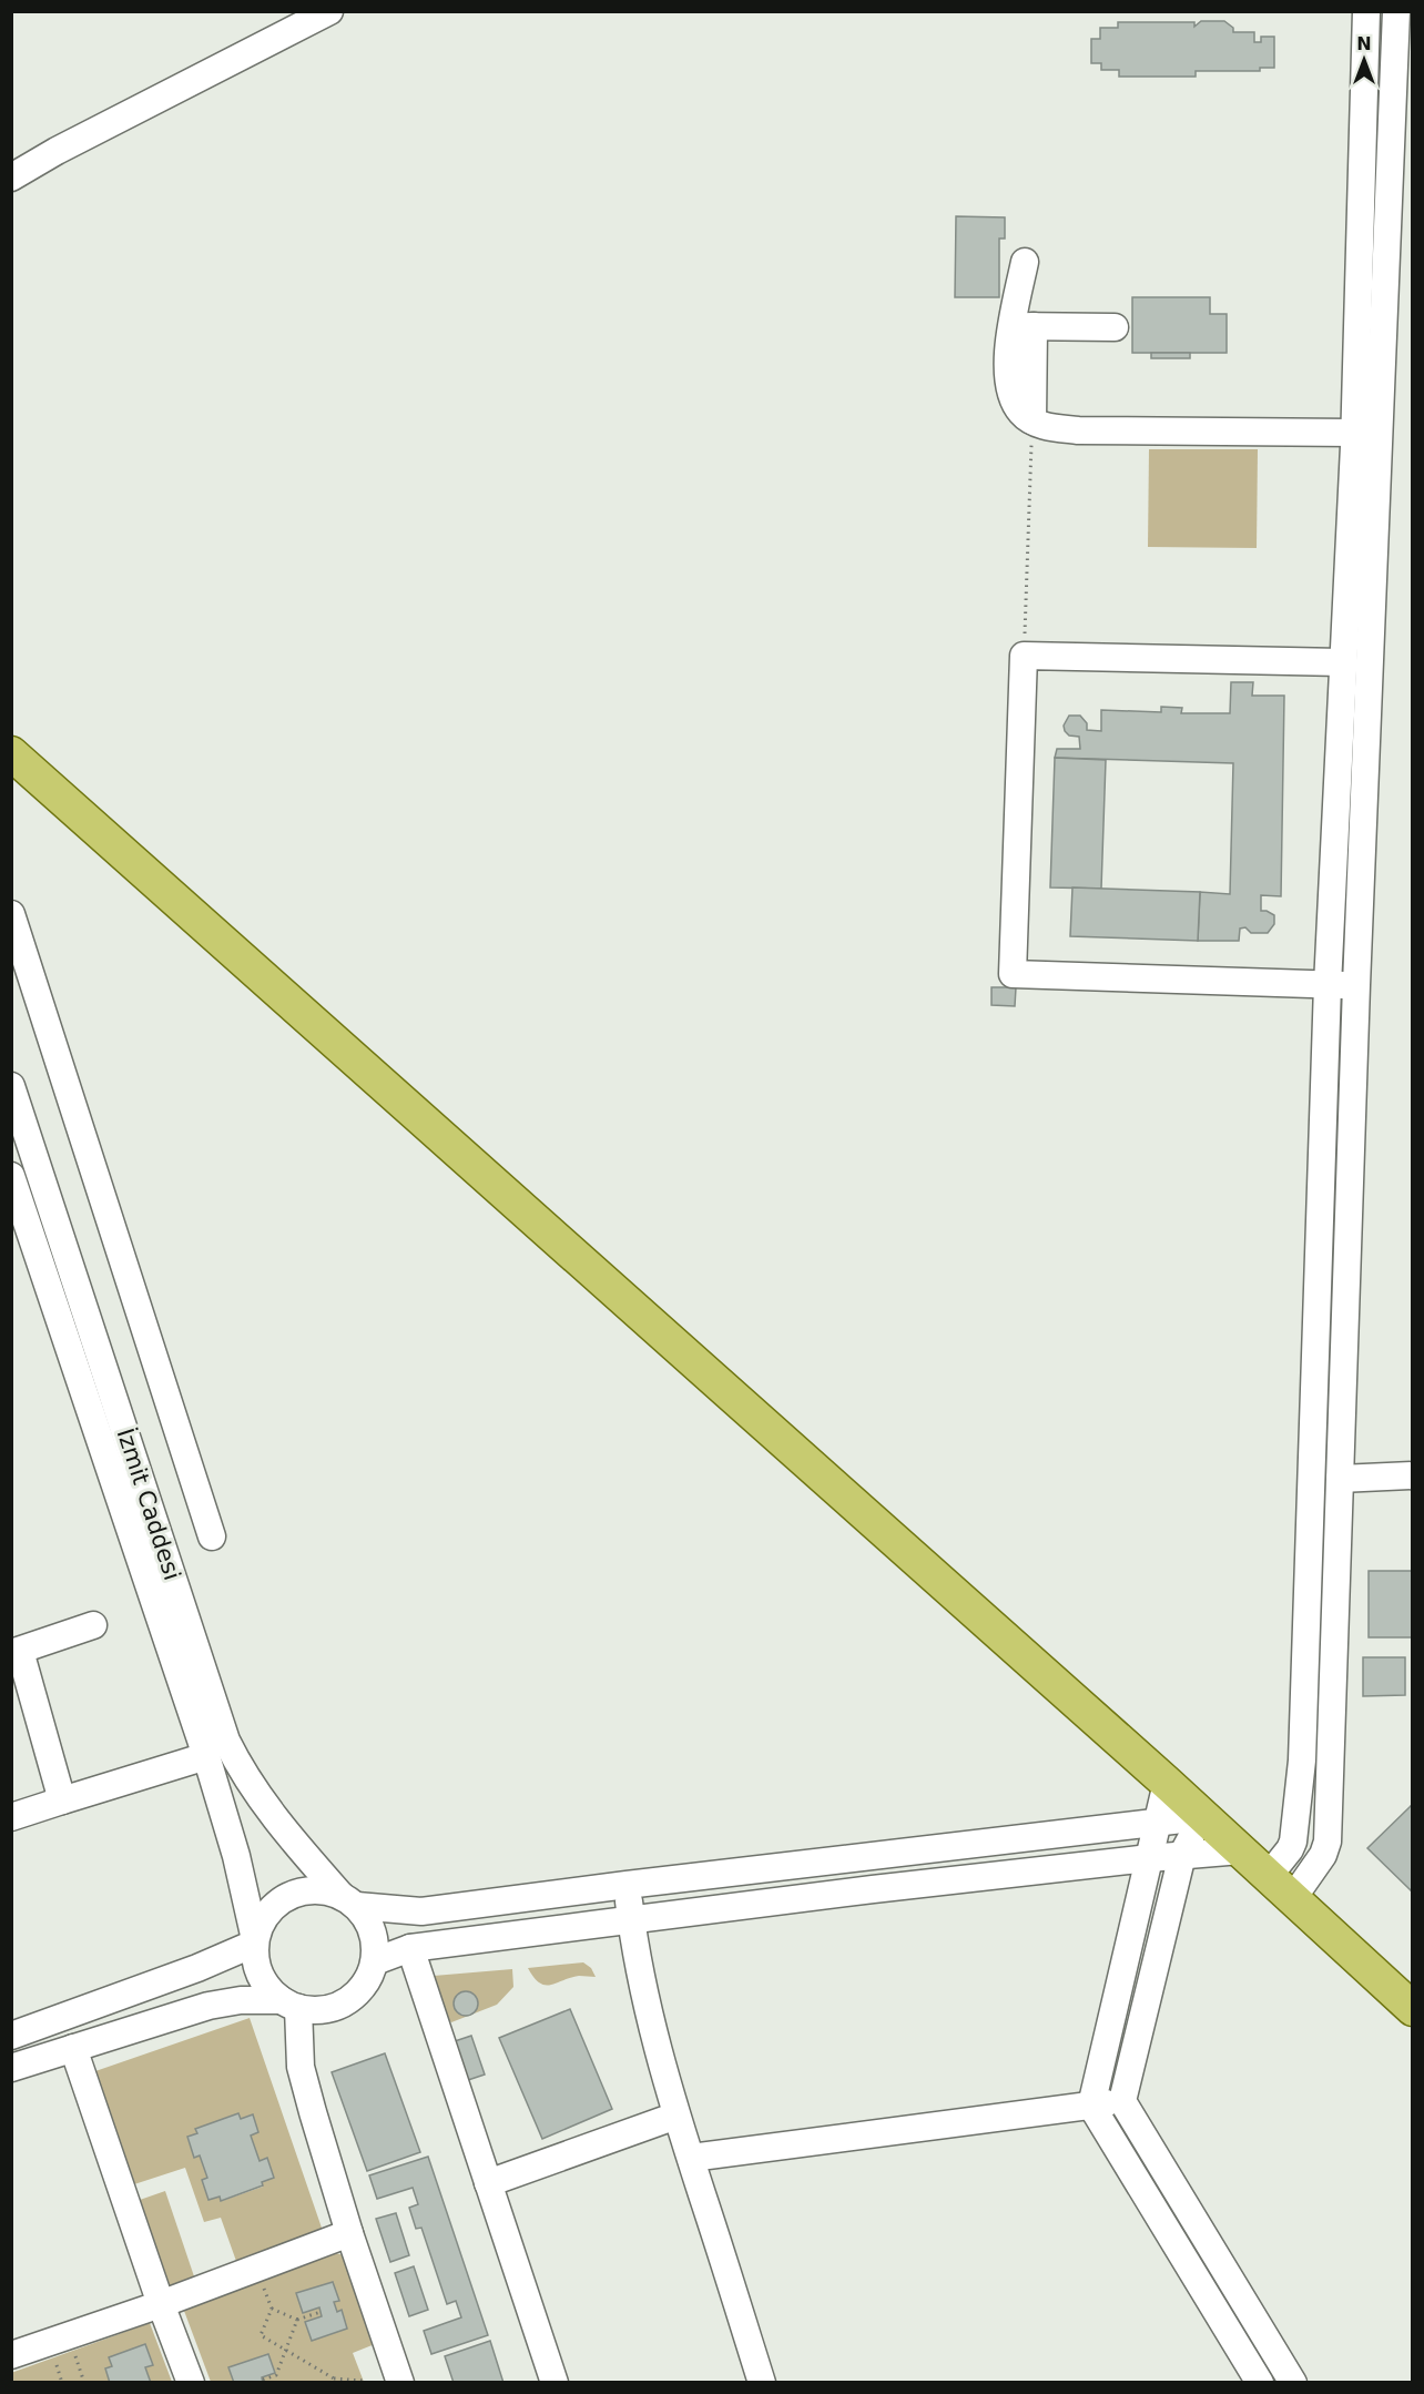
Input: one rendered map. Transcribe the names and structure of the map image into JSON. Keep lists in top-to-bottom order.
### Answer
{
  "streets": {
    "street": ["İzmit Caddesi"]
  },
  "north": "top"
}
